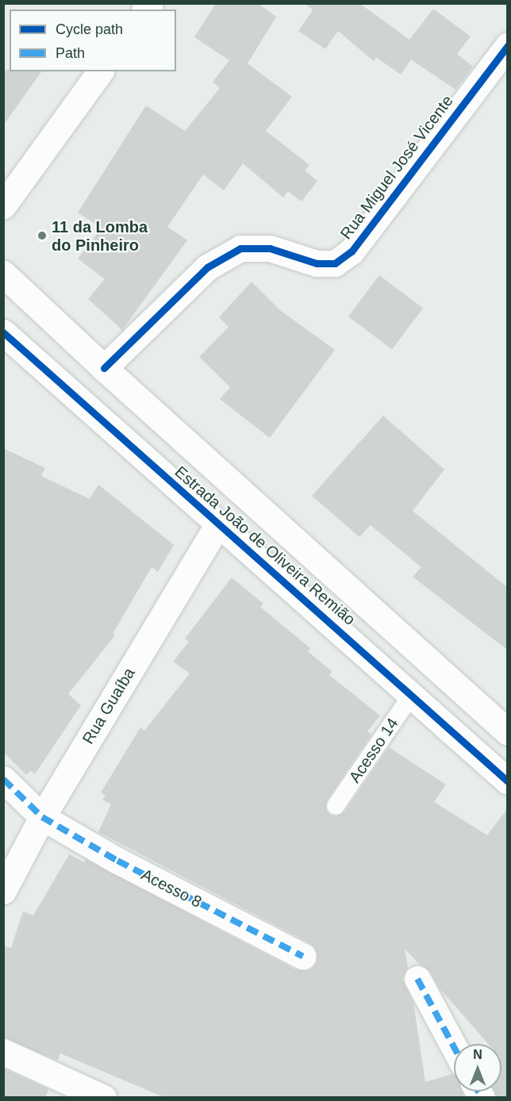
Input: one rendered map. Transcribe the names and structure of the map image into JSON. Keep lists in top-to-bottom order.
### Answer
{
  "streets": {
    "street": [
      "Rua Miguel José Vicente",
      "Estrada João de Oliveira Remião",
      "Rua Guaíba",
      "Acesso 8"
    ],
    "lane": ["Acesso 14"]
  },
  "crossings": [
    ["Rua Miguel José Vicente", "Estrada João de Oliveira Remião"],
    ["Estrada João de Oliveira Remião", "Rua Guaíba"],
    ["Estrada João de Oliveira Remião", "Acesso 14"],
    ["Rua Guaíba", "Acesso 8"]
  ],
  "places": ["11 da Lomba do Pinheiro"],
  "legend": ["Cycle path", "Path"],
  "north": "top"
}
